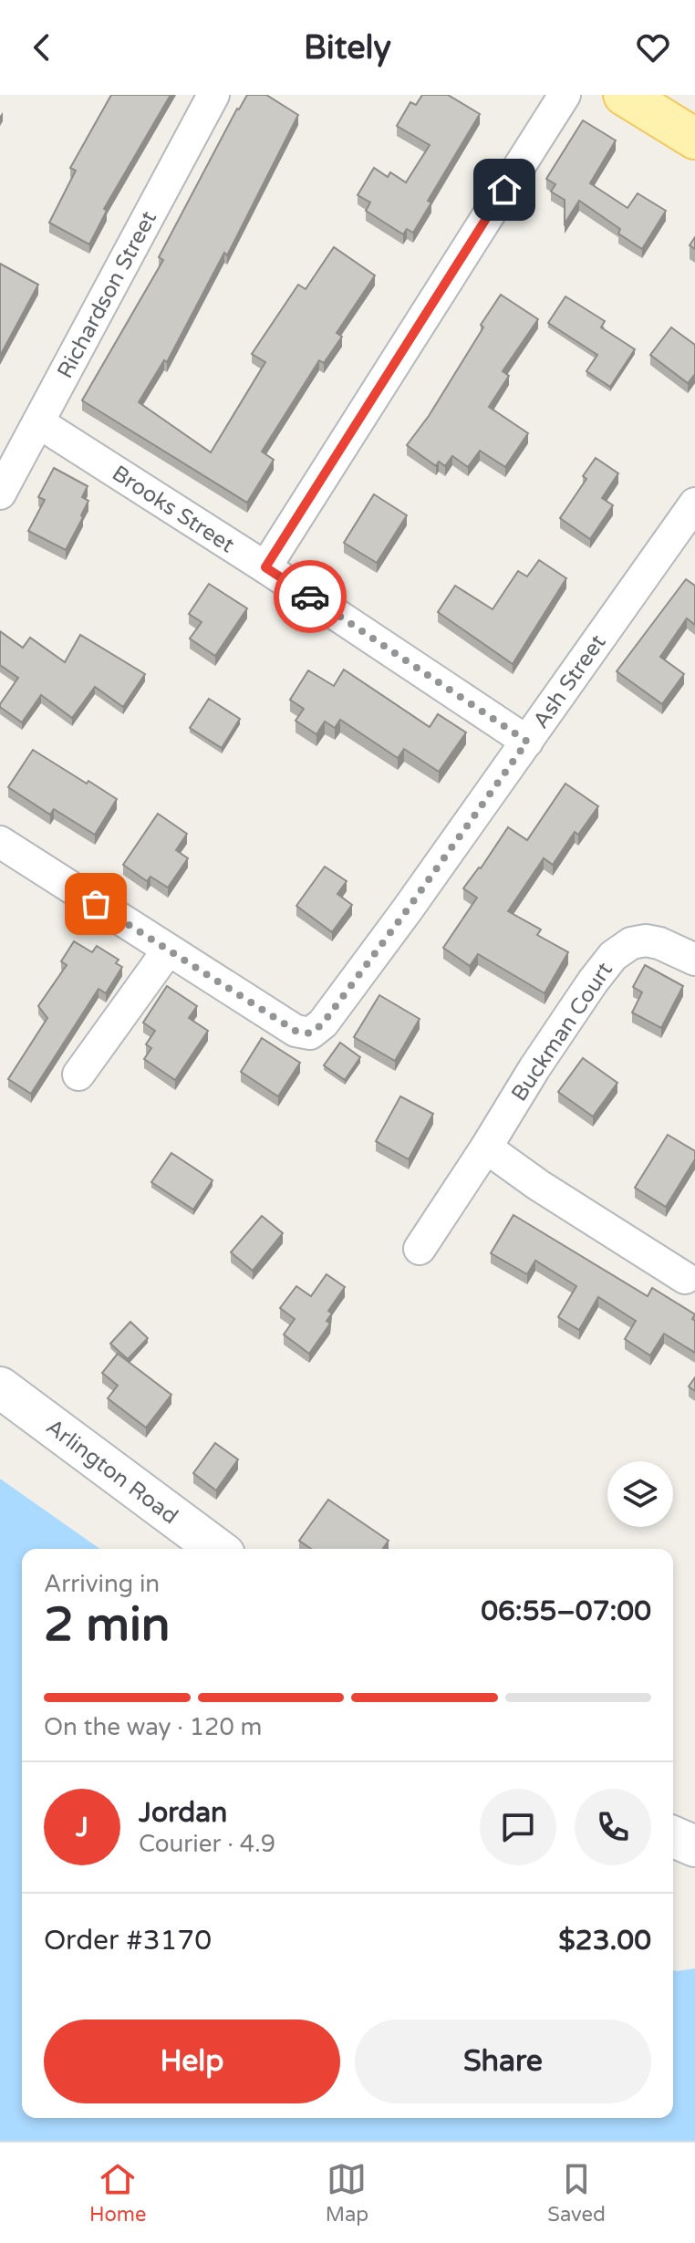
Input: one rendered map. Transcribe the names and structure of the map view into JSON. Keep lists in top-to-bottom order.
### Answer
{
  "streets": {
    "street": [
      "Richardson Street",
      "Brooks Street",
      "Ash Street",
      "Buckman Court",
      "Arlington Road"
    ]
  },
  "crossings": [
    ["Richardson Street", "Brooks Street"],
    ["Brooks Street", "Ash Street"]
  ],
  "page": {
    "header": "Bitely",
    "heading": ["2 min", "Arriving in", "06:55–07:00"],
    "panel": [
      "Jordan",
      "Courier · 4.9",
      "Order #3170",
      "$23.00"
    ],
    "bar": "On the way · 120 m",
    "round": "J",
    "buttons": ["Help", "Share"],
    "tabs": ["Home", "Map", "Saved"]
  }
}
